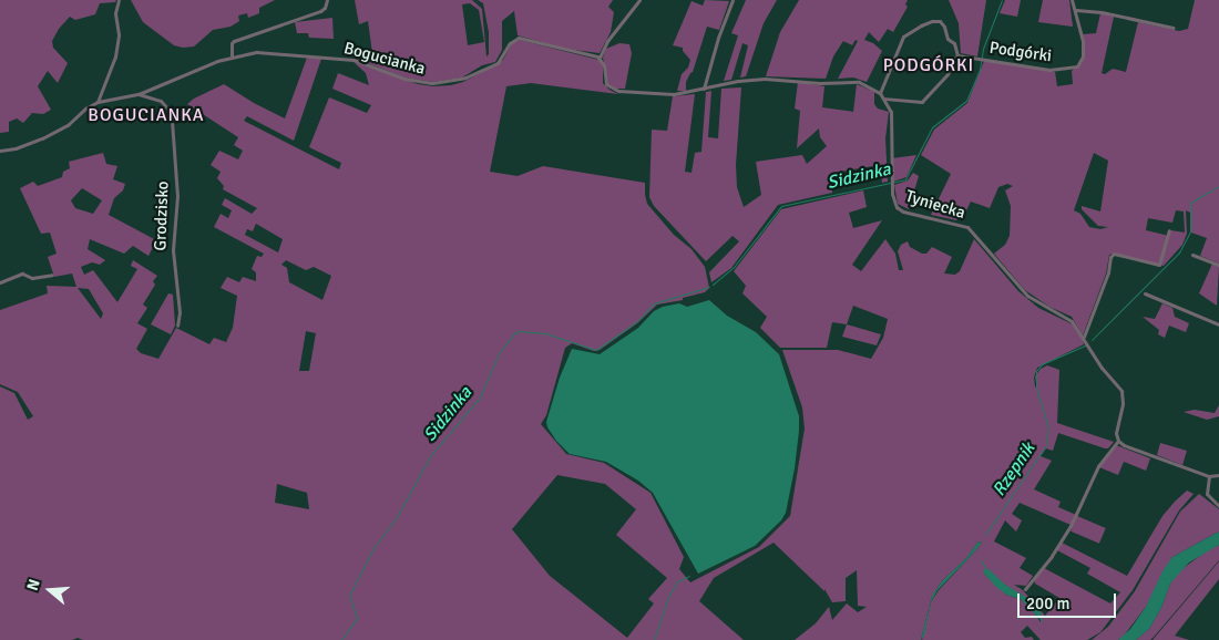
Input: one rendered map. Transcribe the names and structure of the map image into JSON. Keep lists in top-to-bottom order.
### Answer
{
  "streets": {
    "street": [
      "Podgórki",
      "Bogucianka",
      "Tyniecka",
      "Grodzisko"
    ]
  },
  "crossings": [
    ["Bogucianka", "Grodzisko"]
  ],
  "districts": ["PODGÓRKI", "BOGUCIANKA"],
  "water": ["Sidzinka", "Rzepnik"],
  "scale_bar": "200 m",
  "north": "left"
}
